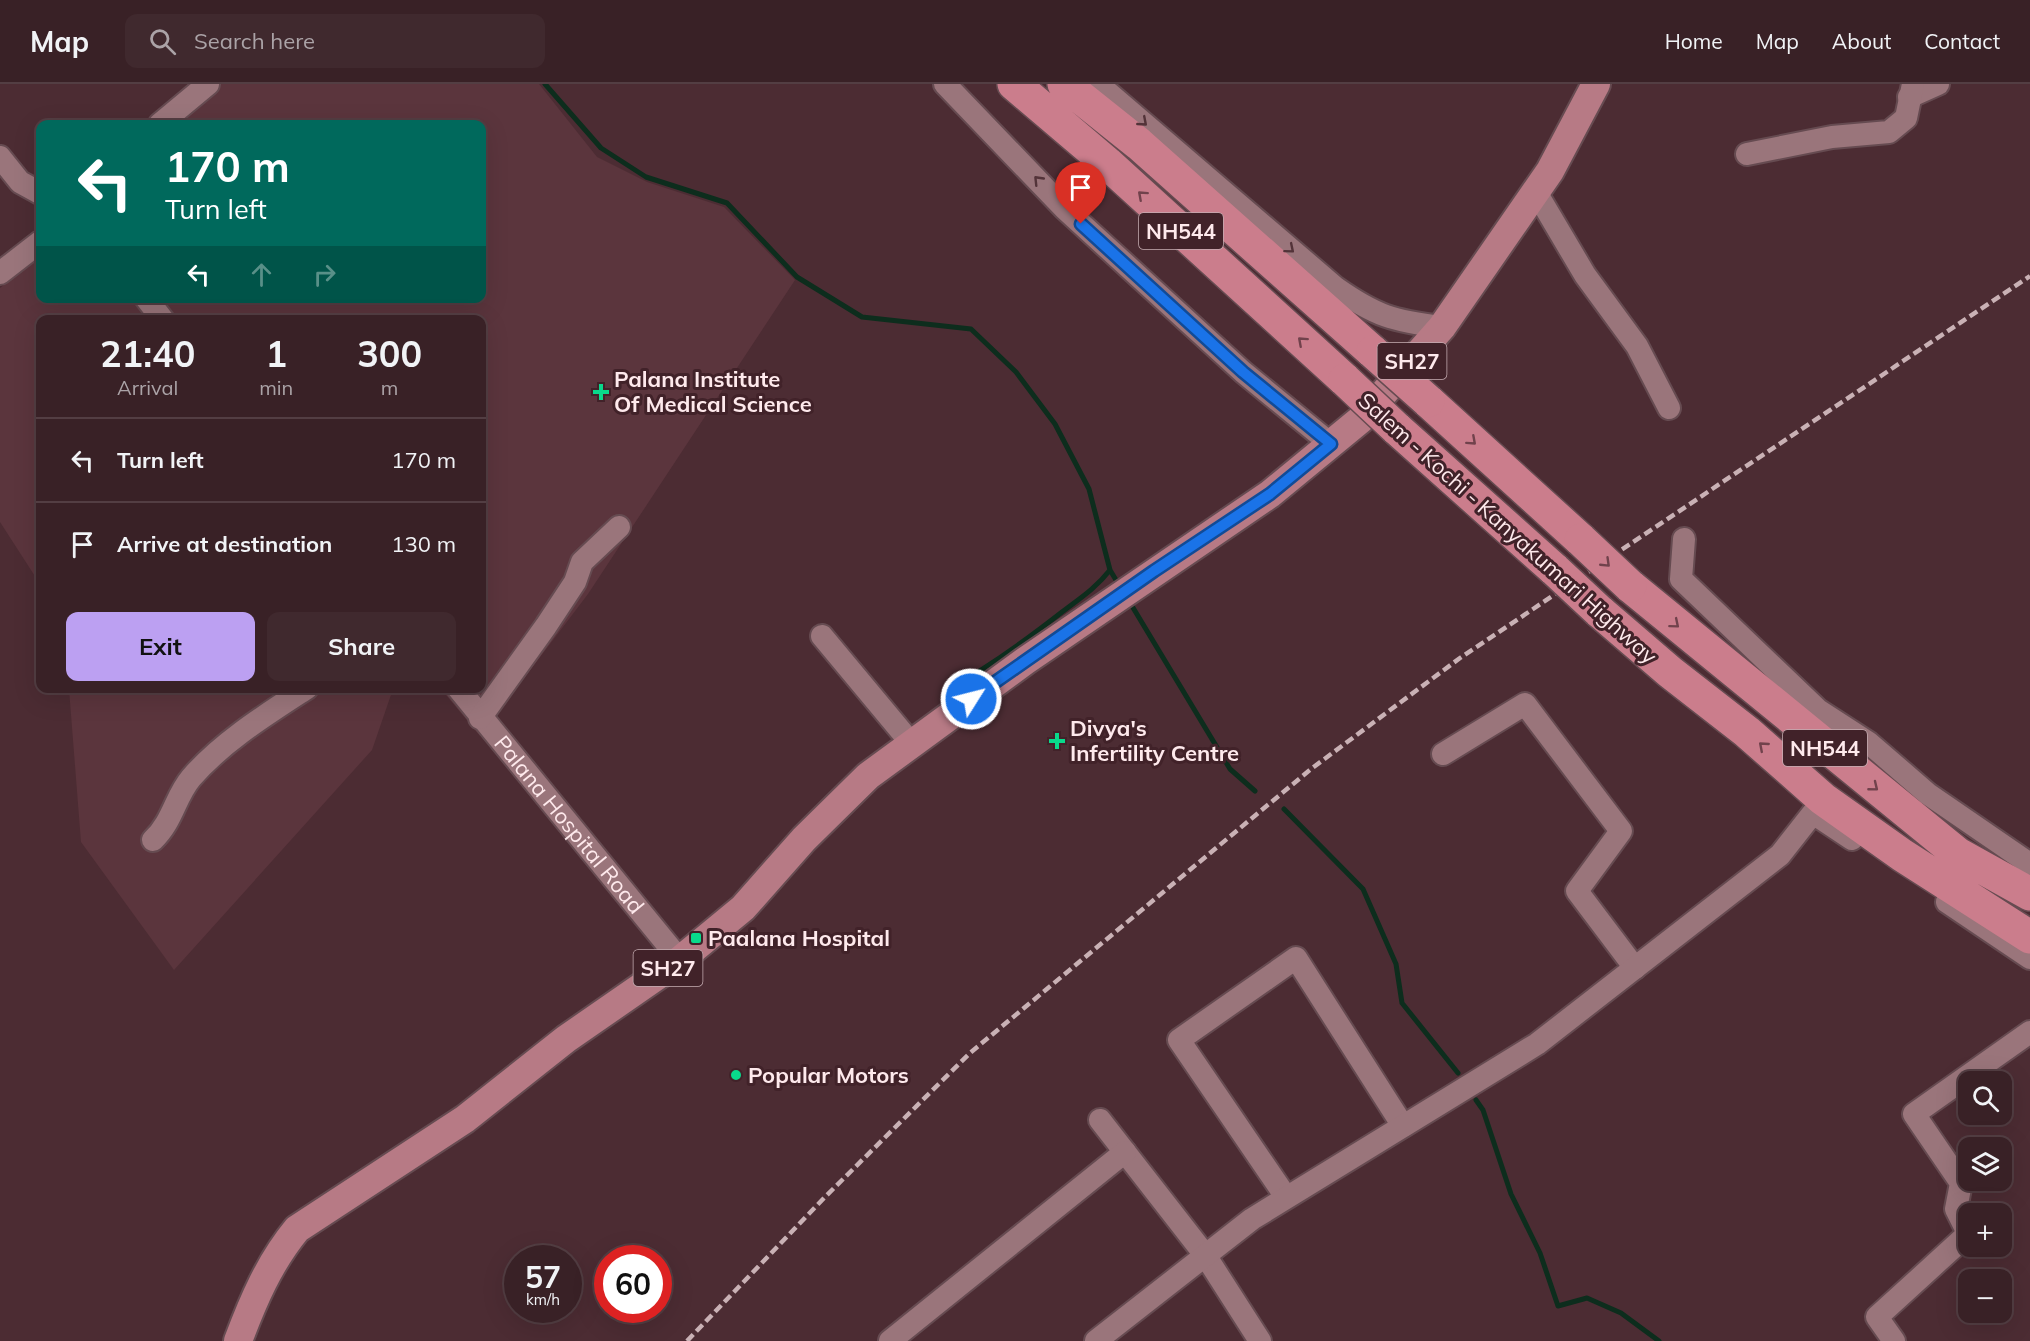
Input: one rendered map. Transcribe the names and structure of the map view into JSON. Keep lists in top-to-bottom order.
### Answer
{
  "streets": {
    "highway": ["NH544", "Salem - Kochi - Kanyakumari Highway"],
    "main road": ["SH27"],
    "street": ["Palana Hospital Road"]
  },
  "crossings": [
    ["SH27", "Palana Hospital Road"]
  ],
  "places": {
    "health": ["Palana Institute Of Medical Science", "Divya's Infertility Centre"],
    "transit": ["Paalana Hospital"],
    "other": ["Popular Motors"]
  },
  "page": {
    "header": "Map",
    "search": "Search here",
    "nav": [
      "Home",
      "Map",
      "About",
      "Contact"
    ],
    "turn": ["170 m", "Turn left"],
    "eta": [
      "21:40",
      "Arrival",
      "1",
      "min",
      "300",
      "m"
    ],
    "list": [
      {
        "name": "Turn left",
        "value": "170 m"
      },
      {
        "name": "Arrive at destination",
        "value": "130 m"
      }
    ],
    "buttons": ["Exit", "Share"],
    "map_buttons": ["+", "−"],
    "speed": "57 km/h",
    "limit": "60"
  }
}
